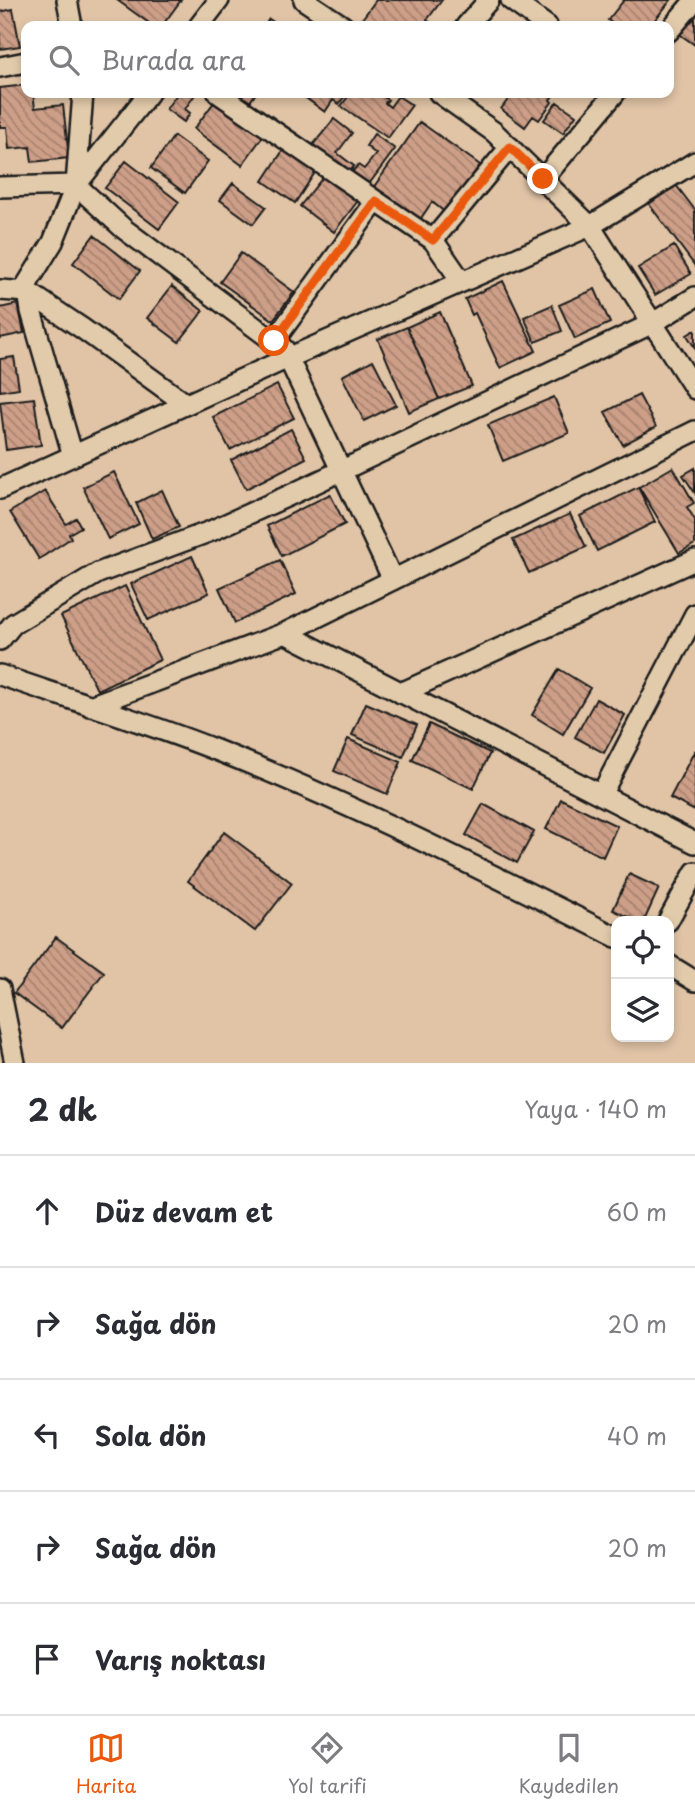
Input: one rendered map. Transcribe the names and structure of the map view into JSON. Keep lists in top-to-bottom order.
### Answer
{
  "page": {
    "search": "Burada ara",
    "heading": ["2 dk", "Yaya · 140 m"],
    "list": [
      ["Düz devam et", "60 m"],
      ["Sağa dön", "20 m"],
      ["Sola dön", "40 m"],
      ["Sağa dön", "20 m"],
      "Varış noktası"
    ],
    "nav": ["Harita", "Yol tarifi", "Kaydedilen"]
  }
}
